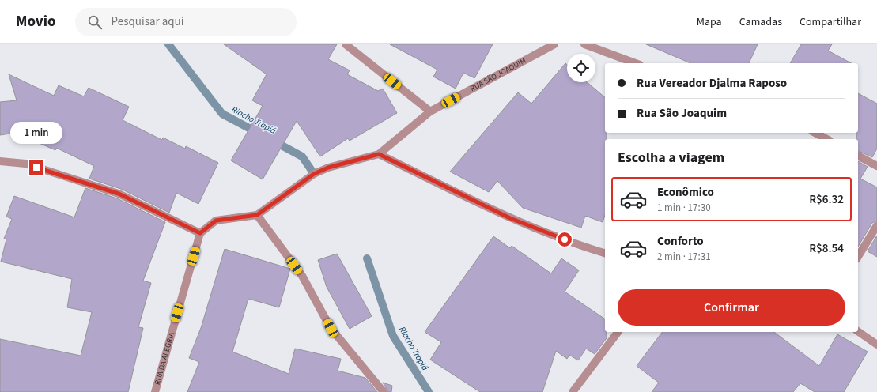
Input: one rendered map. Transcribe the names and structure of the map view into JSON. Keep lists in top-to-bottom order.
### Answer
{
  "streets": {
    "street": ["RUA SÃO JOAQUIM", "RUA DA ALEGRIA"]
  },
  "crossings": [
    ["RUA SÃO JOAQUIM", "RUA DA ALEGRIA"]
  ],
  "water": ["Riacho Trapiá"],
  "page": {
    "header": "Movio",
    "search": "Pesquisar aqui",
    "nav": ["Mapa", "Camadas", "Compartilhar"],
    "banner": ["Rua Vereador Djalma Raposo", "Rua São Joaquim"],
    "bubble": "1 min",
    "heading": "Escolha a viagem",
    "list": [
      {
        "name": "Econômico",
        "note": "1 min · 17:30",
        "value": "R$6.32"
      },
      {
        "name": "Conforto",
        "note": "2 min · 17:31",
        "value": "R$8.54"
      }
    ],
    "buttons": "Confirmar"
  }
}
